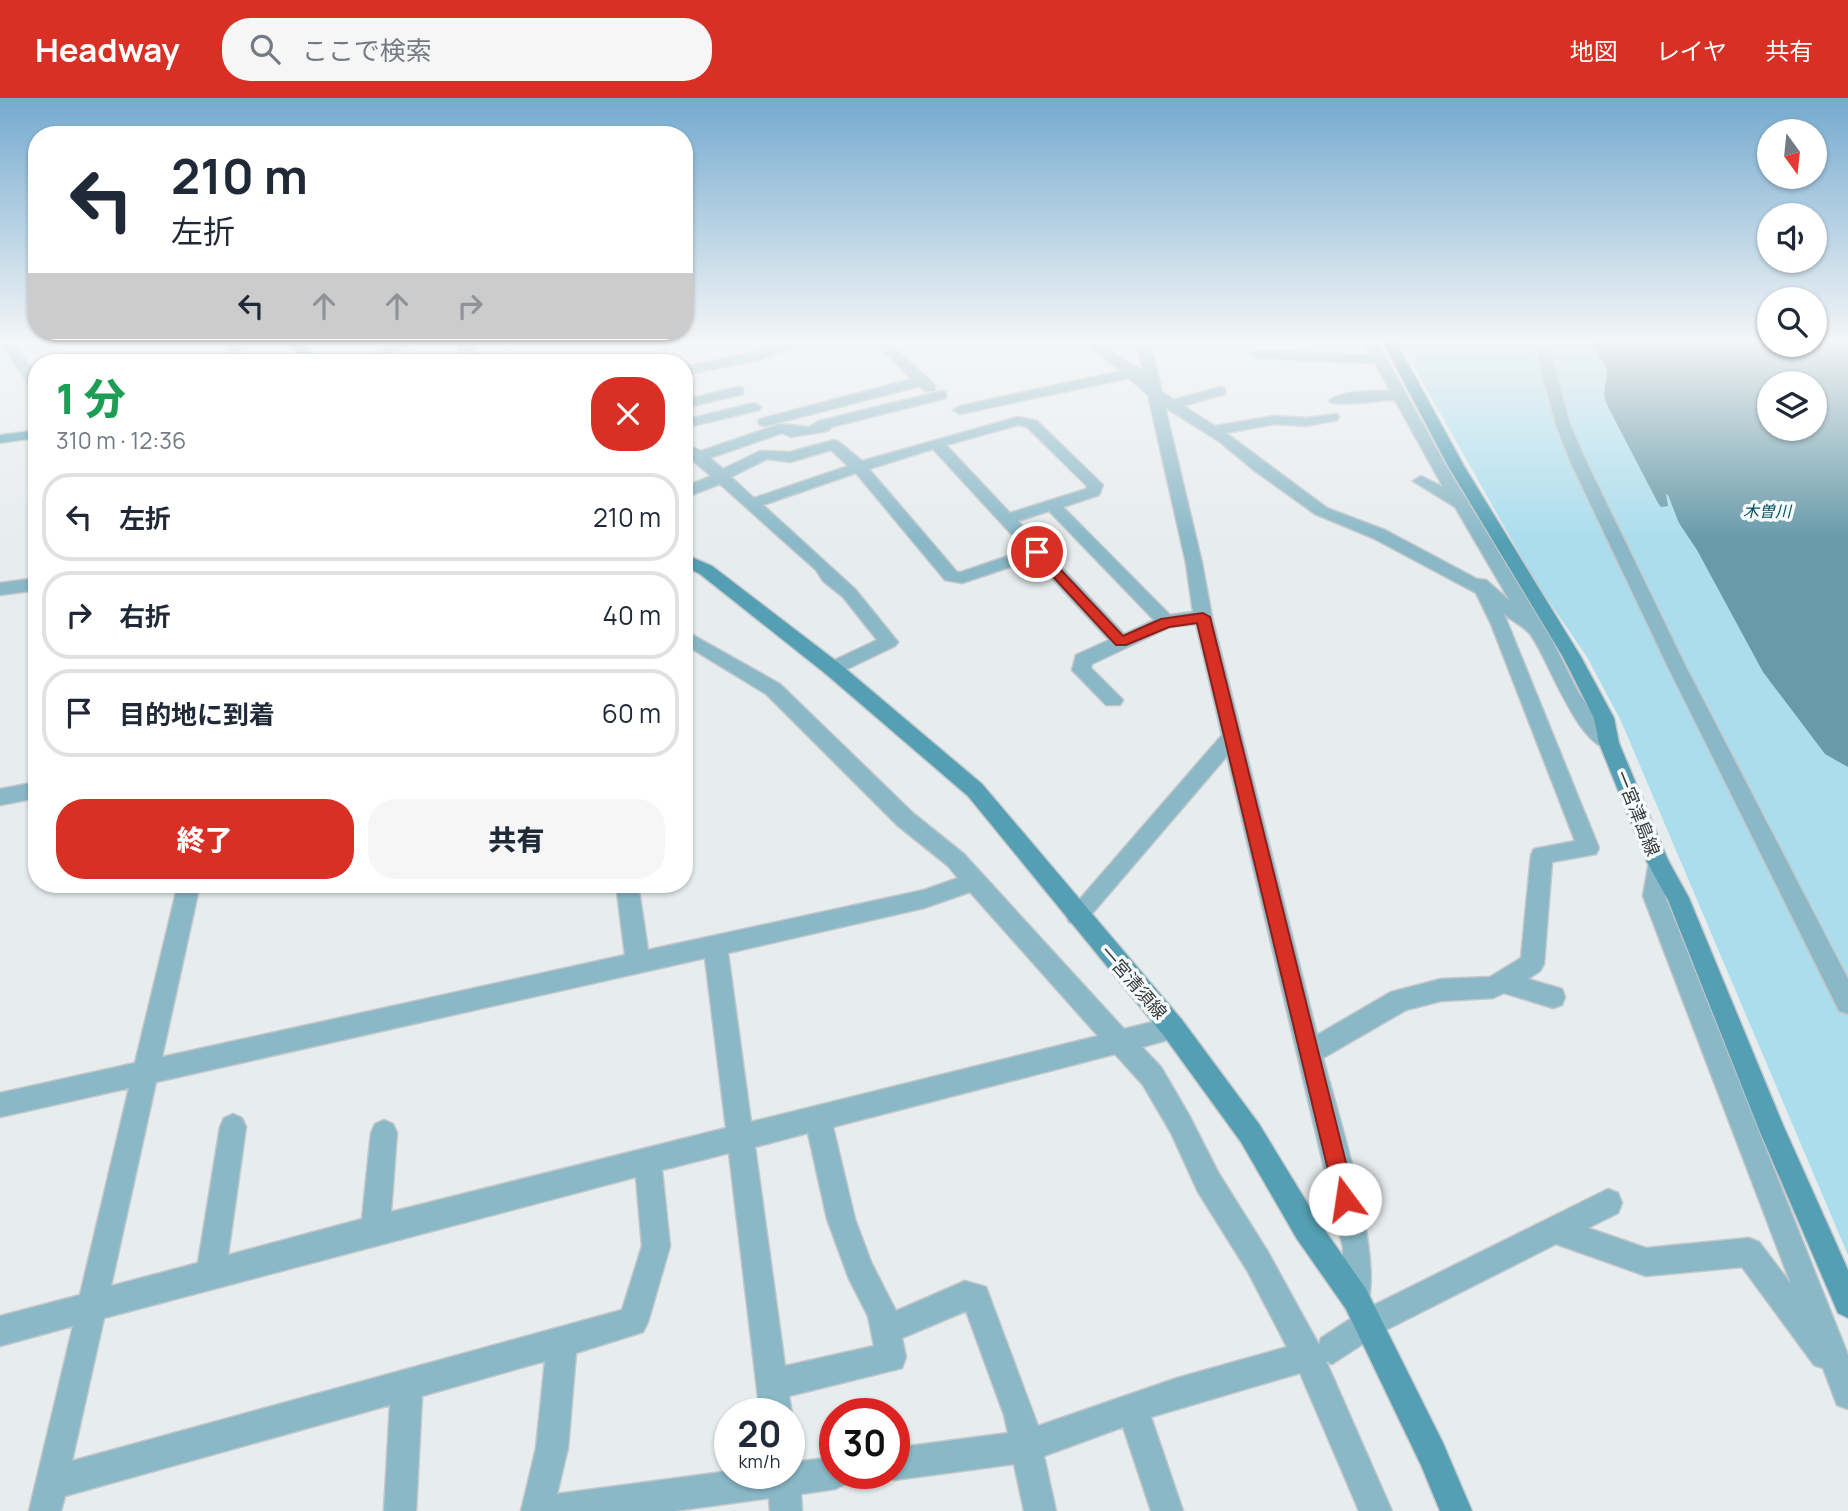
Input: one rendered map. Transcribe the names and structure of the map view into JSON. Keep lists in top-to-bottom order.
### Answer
{
  "streets": {
    "main road": ["一宮津島線", "一宮清須線"]
  },
  "water": ["木曽川"],
  "north": "bottom",
  "page": {
    "header": "Headway",
    "search": "ここで検索",
    "nav": ["地図", "レイヤ", "共有"],
    "turn": ["210 m", "左折"],
    "heading": ["1 分", "310 m · 12:36"],
    "list": [
      {
        "name": "左折",
        "value": "210 m"
      },
      {
        "name": "右折",
        "value": "40 m"
      },
      {
        "name": "目的地に到着",
        "value": "60 m"
      }
    ],
    "buttons": ["終了", "共有"],
    "speed": "20 km/h",
    "limit": "30"
  }
}
